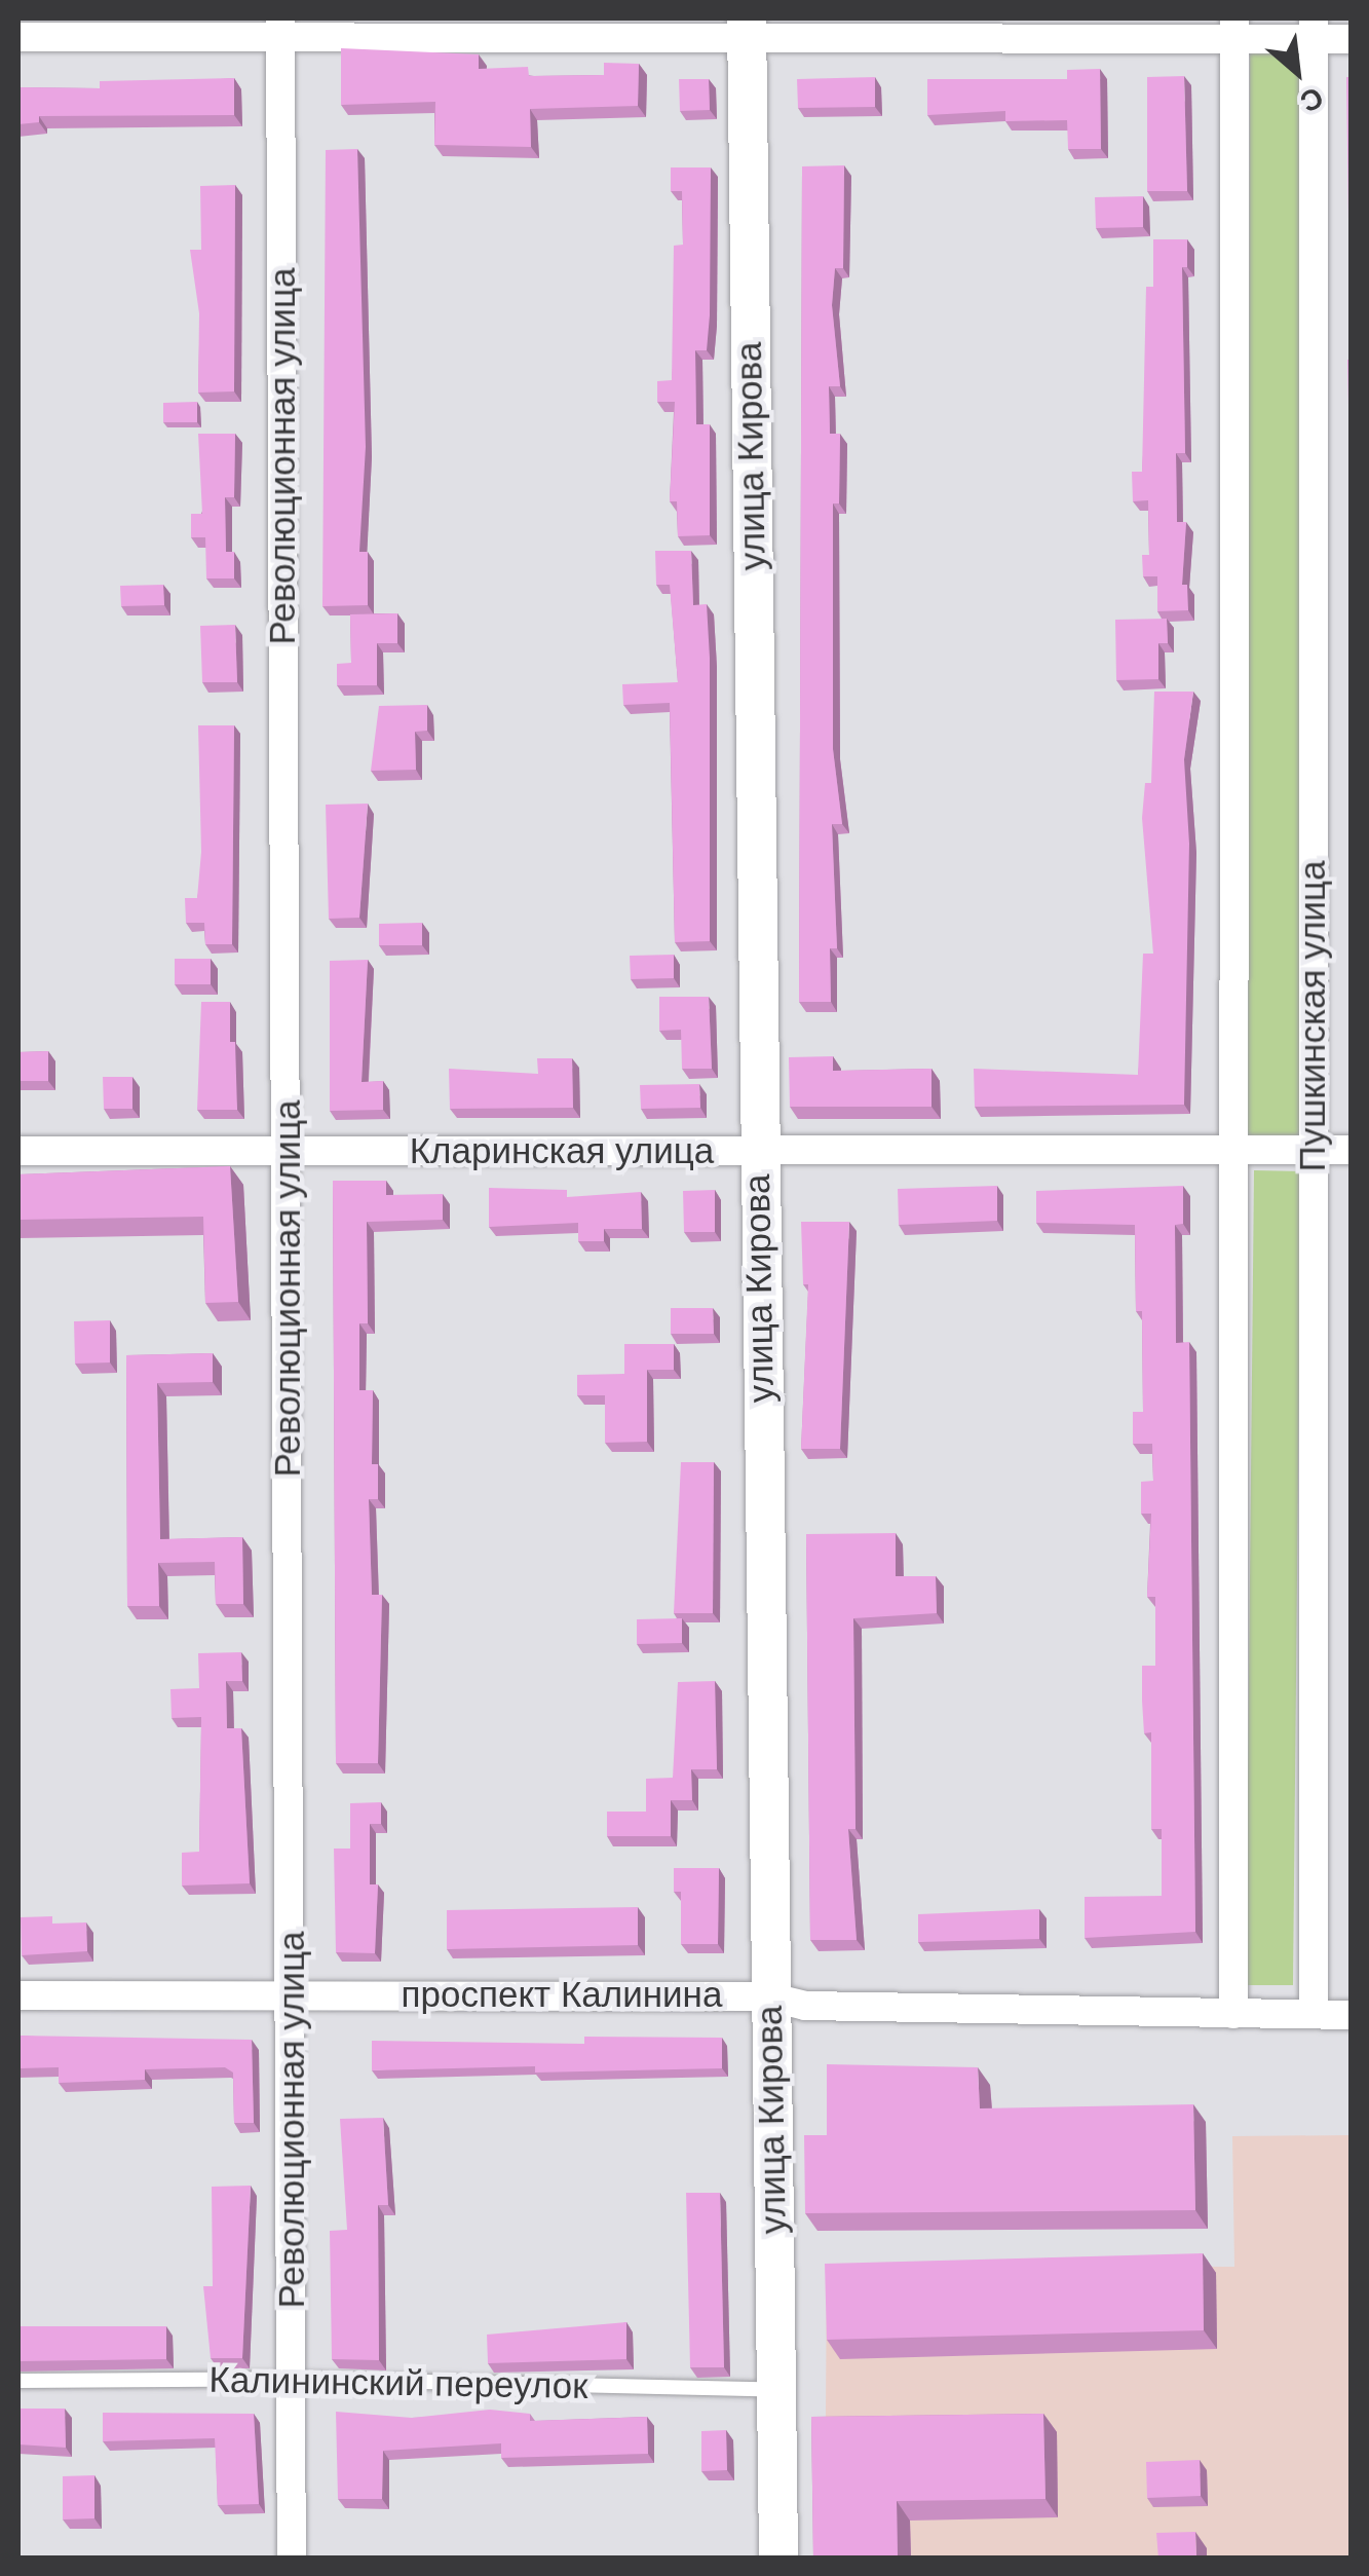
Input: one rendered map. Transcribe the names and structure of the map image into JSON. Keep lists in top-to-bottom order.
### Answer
{
  "streets": {
    "street": [
      "Революционная улица",
      "улица Кирова",
      "Пушкинская улица",
      "Кларинская улица",
      "проспект Калинина"
    ],
    "lane": ["Калининский переулок"]
  },
  "crossings": [
    ["Революционная улица", "Кларинская улица"],
    ["Революционная улица", "проспект Калинина"],
    ["Революционная улица", "Калининский переулок"],
    ["улица Кирова", "Кларинская улица"],
    ["улица Кирова", "проспект Калинина"],
    ["улица Кирова", "Калининский переулок"],
    ["Пушкинская улица", "Кларинская улица"],
    ["Пушкинская улица", "проспект Калинина"]
  ],
  "north": "bottom right"
}
